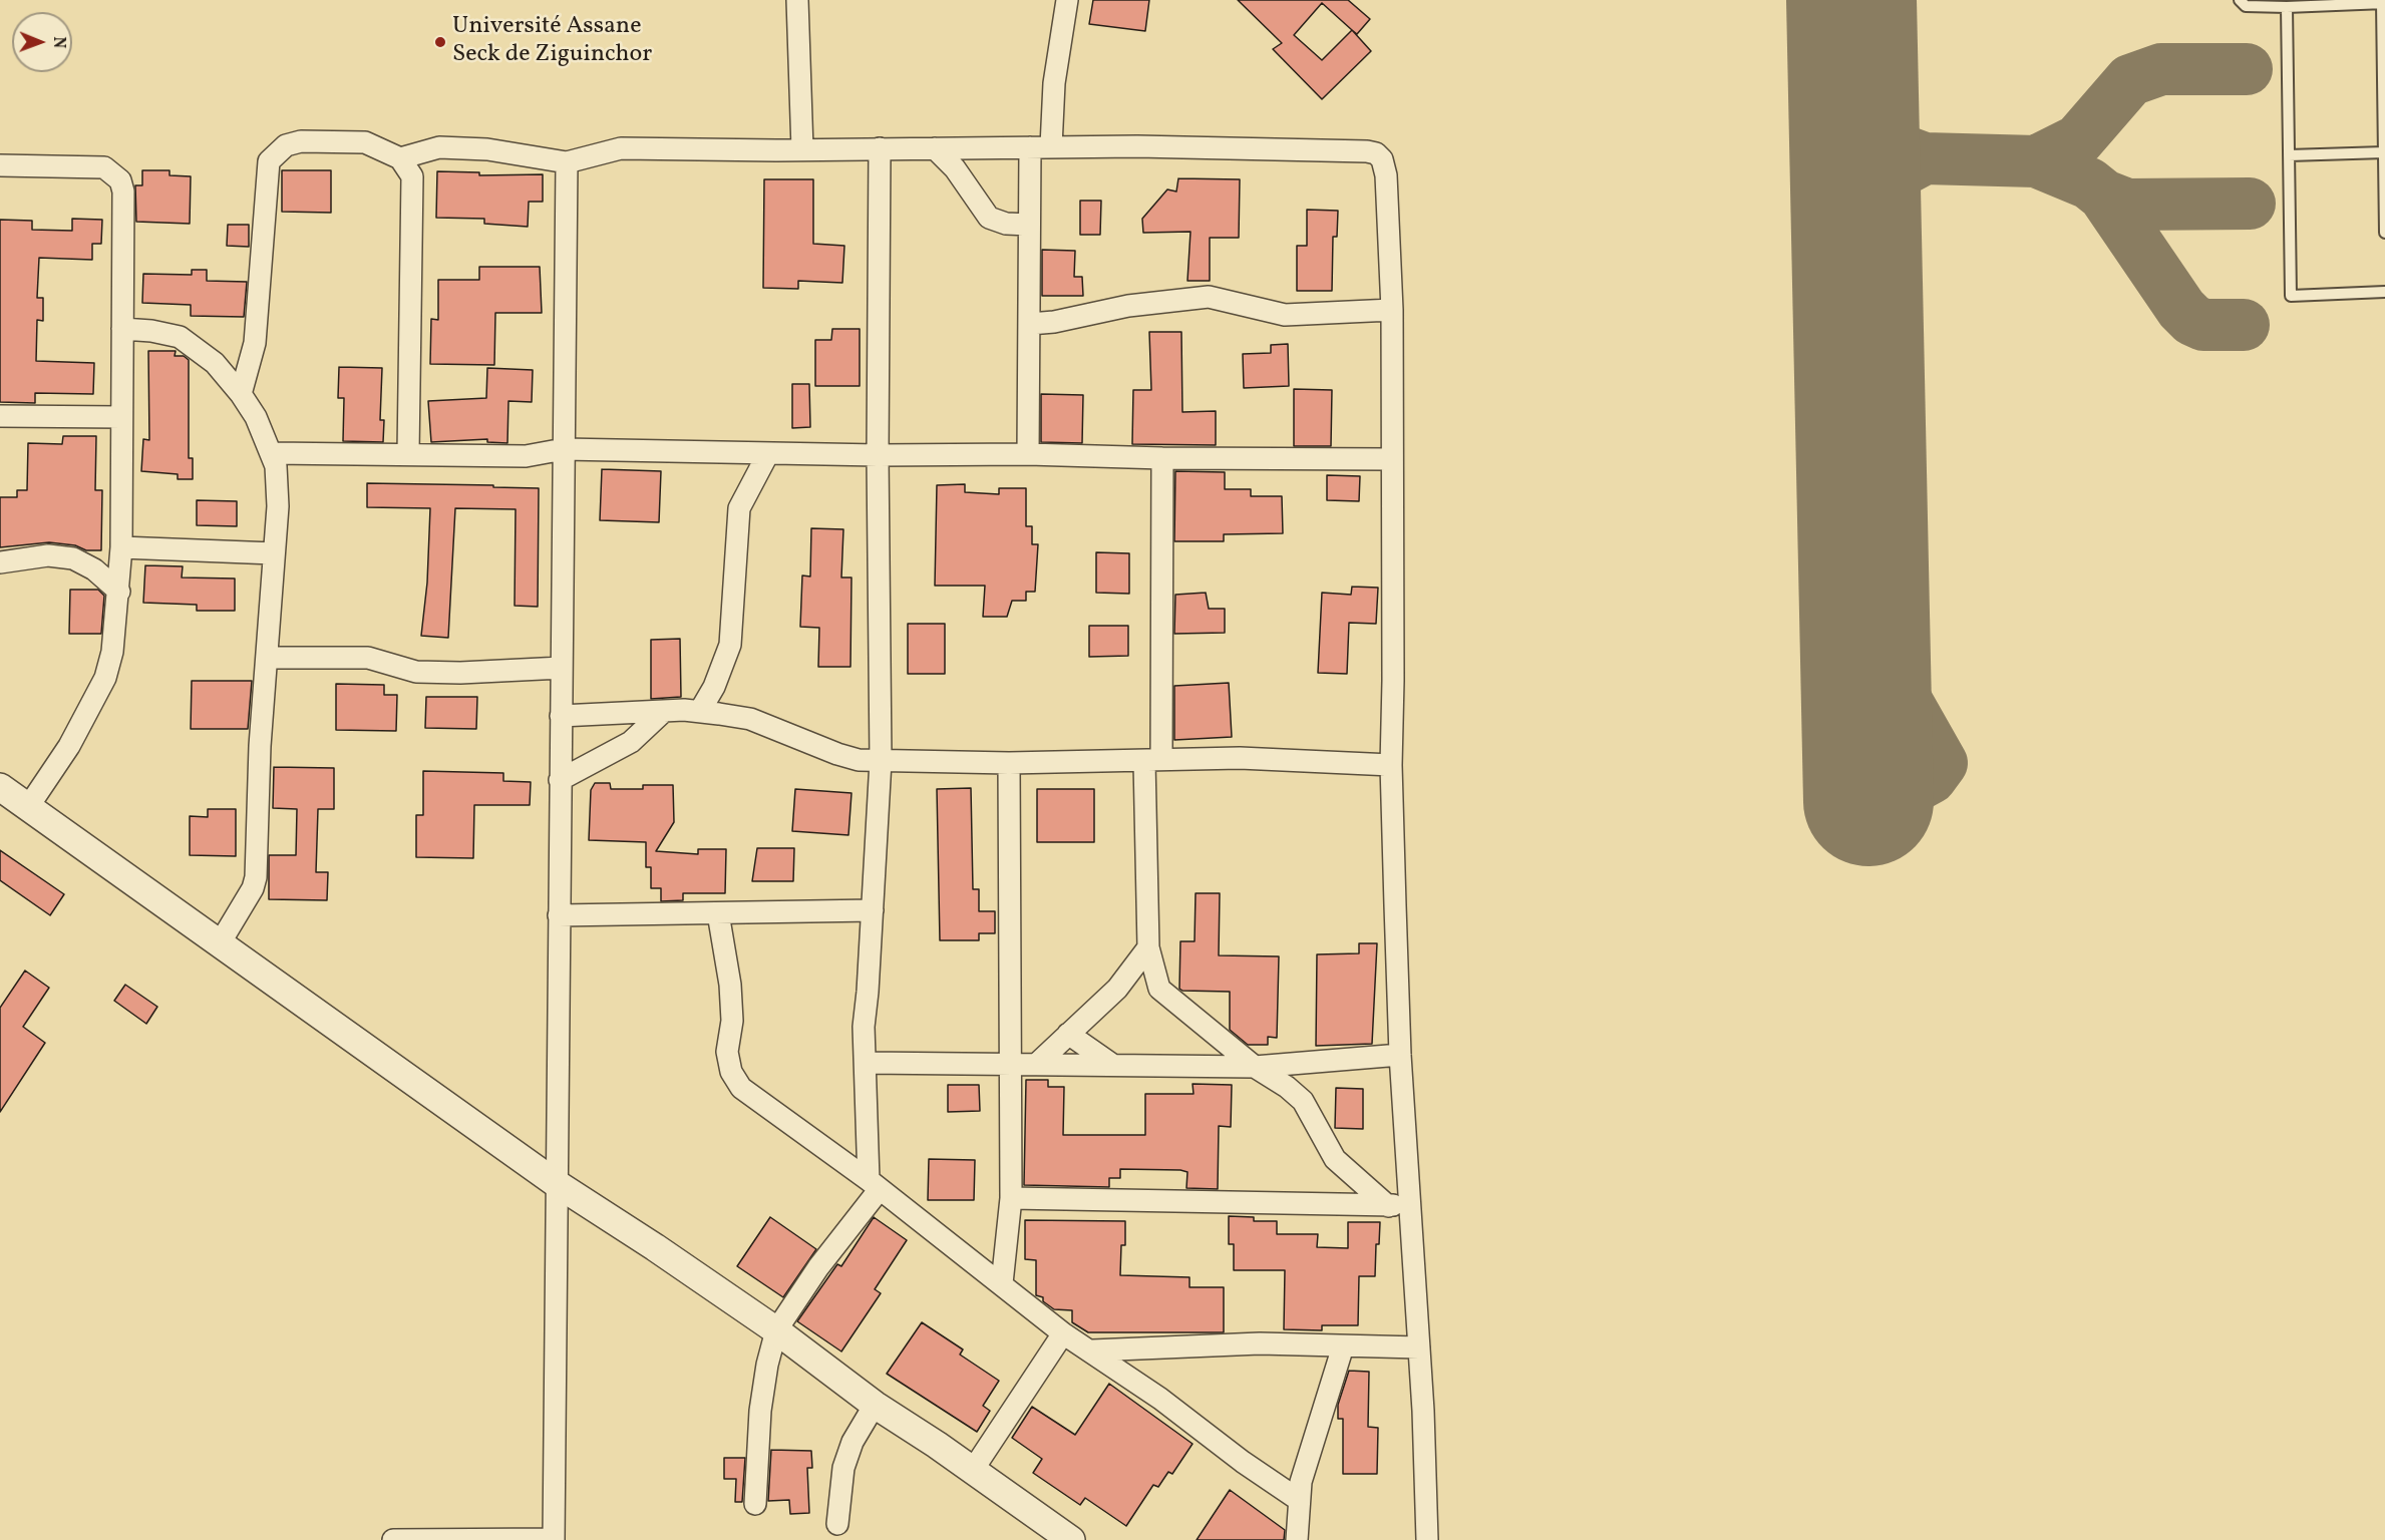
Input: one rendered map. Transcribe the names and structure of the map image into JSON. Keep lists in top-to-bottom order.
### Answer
{
  "places": ["Université Assane Seck de Ziguinchor"],
  "north": "right"
}
